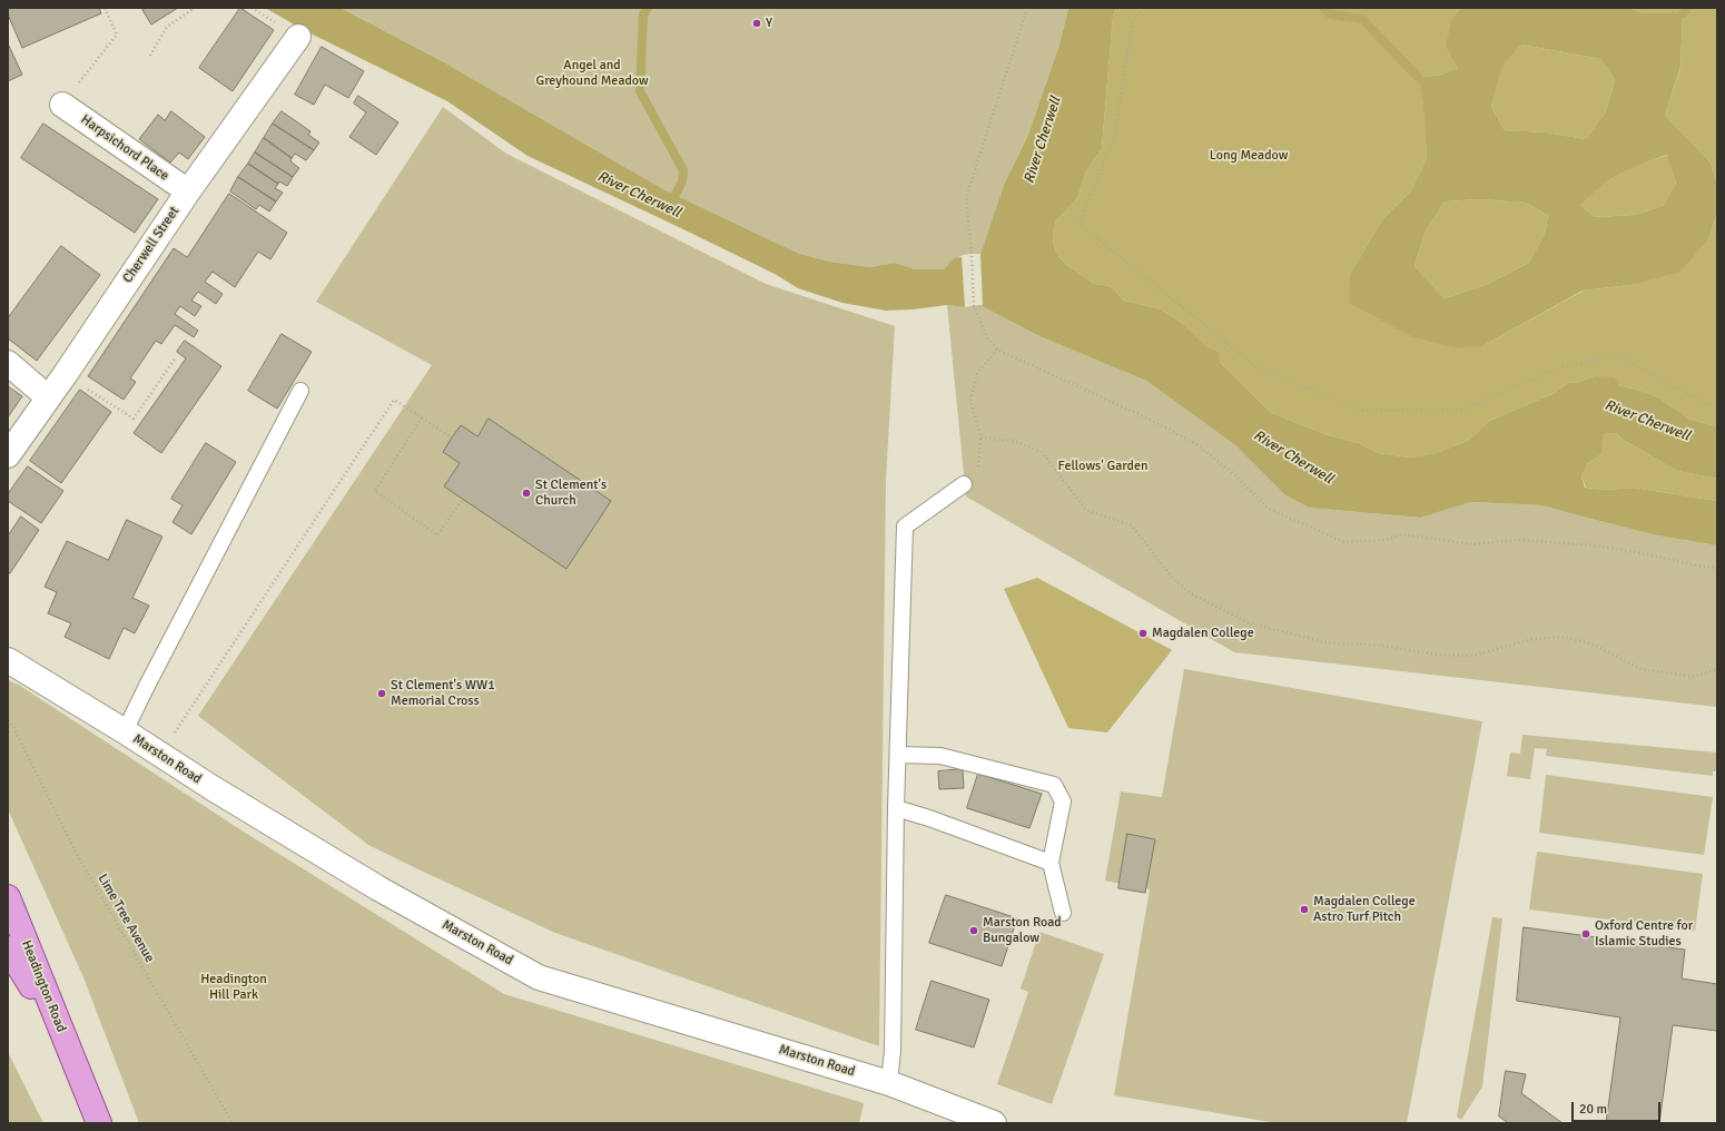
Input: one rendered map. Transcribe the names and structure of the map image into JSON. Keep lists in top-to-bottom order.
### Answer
{
  "streets": {
    "main road": [
      "Harpsichord Place",
      "Cherwell Street",
      "Marston Road",
      "Headington Road"
    ],
    "path": ["Lime Tree Avenue"]
  },
  "crossings": [
    ["Harpsichord Place", "Cherwell Street"]
  ],
  "water": ["River Cherwell"],
  "parks": [
    "Angel and Greyhound Meadow",
    "Long Meadow",
    "Fellows' Garden",
    "Headington Hill Park"
  ],
  "places": [
    "Y",
    "St Clement's Church",
    "Magdalen College",
    "St Clement's WW1 Memorial Cross",
    "Magdalen College Astro Turf Pitch",
    "Marston Road Bungalow",
    "Oxford Centre for Islamic Studies"
  ],
  "scale_bar": "20 m"
}
